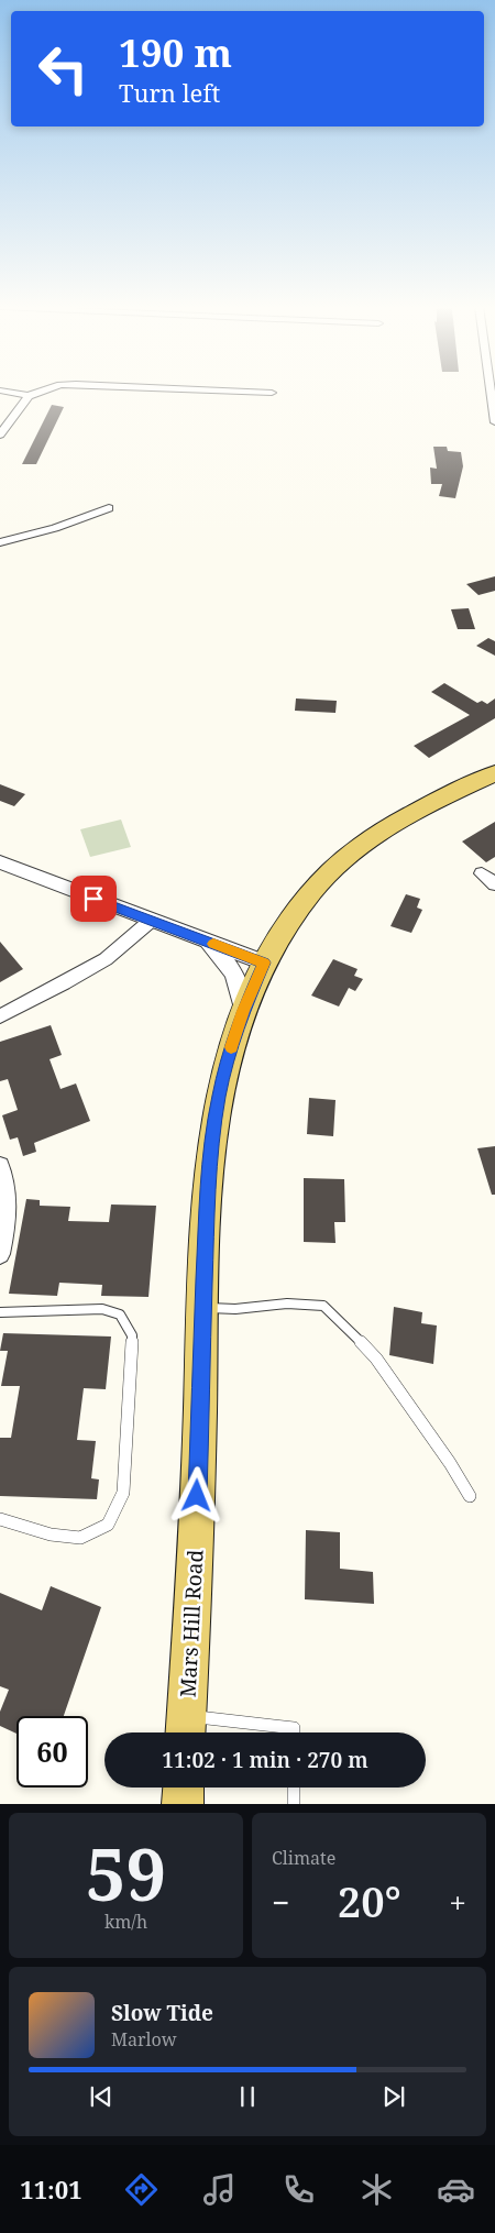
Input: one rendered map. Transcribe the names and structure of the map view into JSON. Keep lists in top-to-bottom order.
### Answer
{
  "streets": {
    "main road": ["Mars Hill Road"]
  },
  "page": {
    "turn": ["190 m", "Turn left"],
    "limit": "60",
    "trip": "11:02 · 1 min · 270 m",
    "tile": [
      ["59", "km/h"],
      "Climate"
    ],
    "heat": ["−", "20°", "+"],
    "song": ["Slow Tide", "Marlow"],
    "tabs": "11:01"
  }
}
